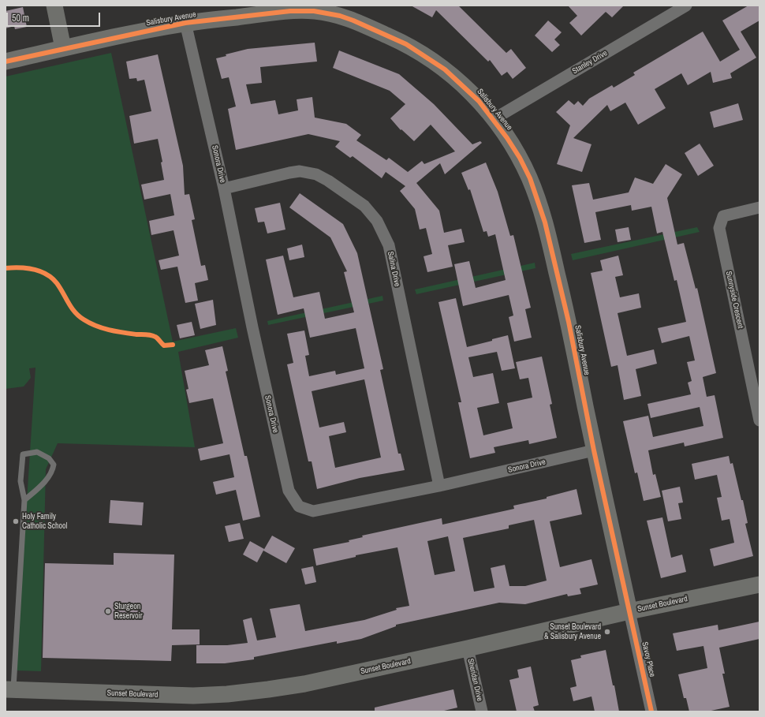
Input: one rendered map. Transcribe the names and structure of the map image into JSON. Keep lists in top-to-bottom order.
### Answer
{
  "streets": {
    "street": [
      "Salisbury Avenue",
      "Stanley Drive",
      "Sonora Drive",
      "Salina Drive",
      "Sunnyside Crescent",
      "Sunset Boulevard",
      "Savoy Place",
      "Sheridan Drive"
    ]
  },
  "crossings": [
    ["Salisbury Avenue", "Stanley Drive"],
    ["Salisbury Avenue", "Sonora Drive"],
    ["Salisbury Avenue", "Sunset Boulevard"],
    ["Salisbury Avenue", "Savoy Place"],
    ["Sonora Drive", "Salina Drive"],
    ["Sunset Boulevard", "Savoy Place"],
    ["Sunset Boulevard", "Sheridan Drive"]
  ],
  "places": ["Holy Family Catholic School", "Sturgeon Reservoir", "Sunset Boulevard & Salisbury Avenue"],
  "scale_bar": "50 m"
}
